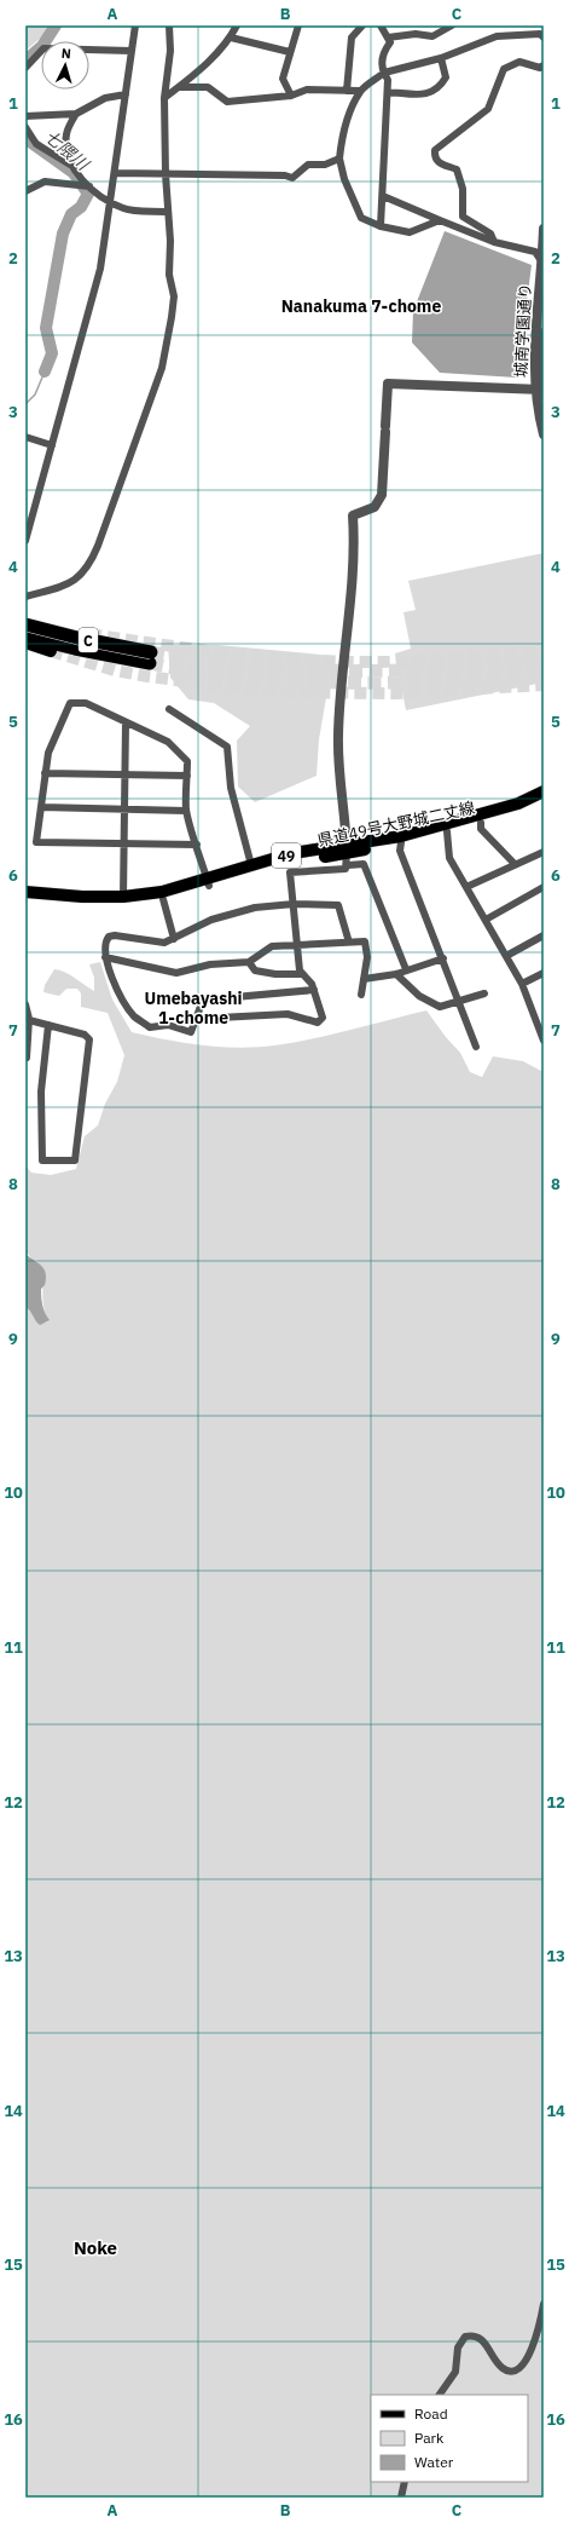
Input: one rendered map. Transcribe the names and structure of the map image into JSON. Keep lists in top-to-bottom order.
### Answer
{
  "streets": {
    "highway": ["C"],
    "main road": ["県道49号大野城二丈線", "49"],
    "street": ["城南学園通り"]
  },
  "districts": ["Nanakuma 7-chome", "Umebayashi 1-chome", "Noke"],
  "water": ["七隈川"],
  "legend": ["Road", "Park", "Water"],
  "north": "top",
  "grid": {
    "columns": ["A", "B", "C"],
    "rows": [
      "1",
      "2",
      "3",
      "4",
      "5",
      "6",
      "7",
      "8",
      "9",
      "10",
      "11",
      "12",
      "13",
      "14",
      "15",
      "16"
    ]
  }
}
